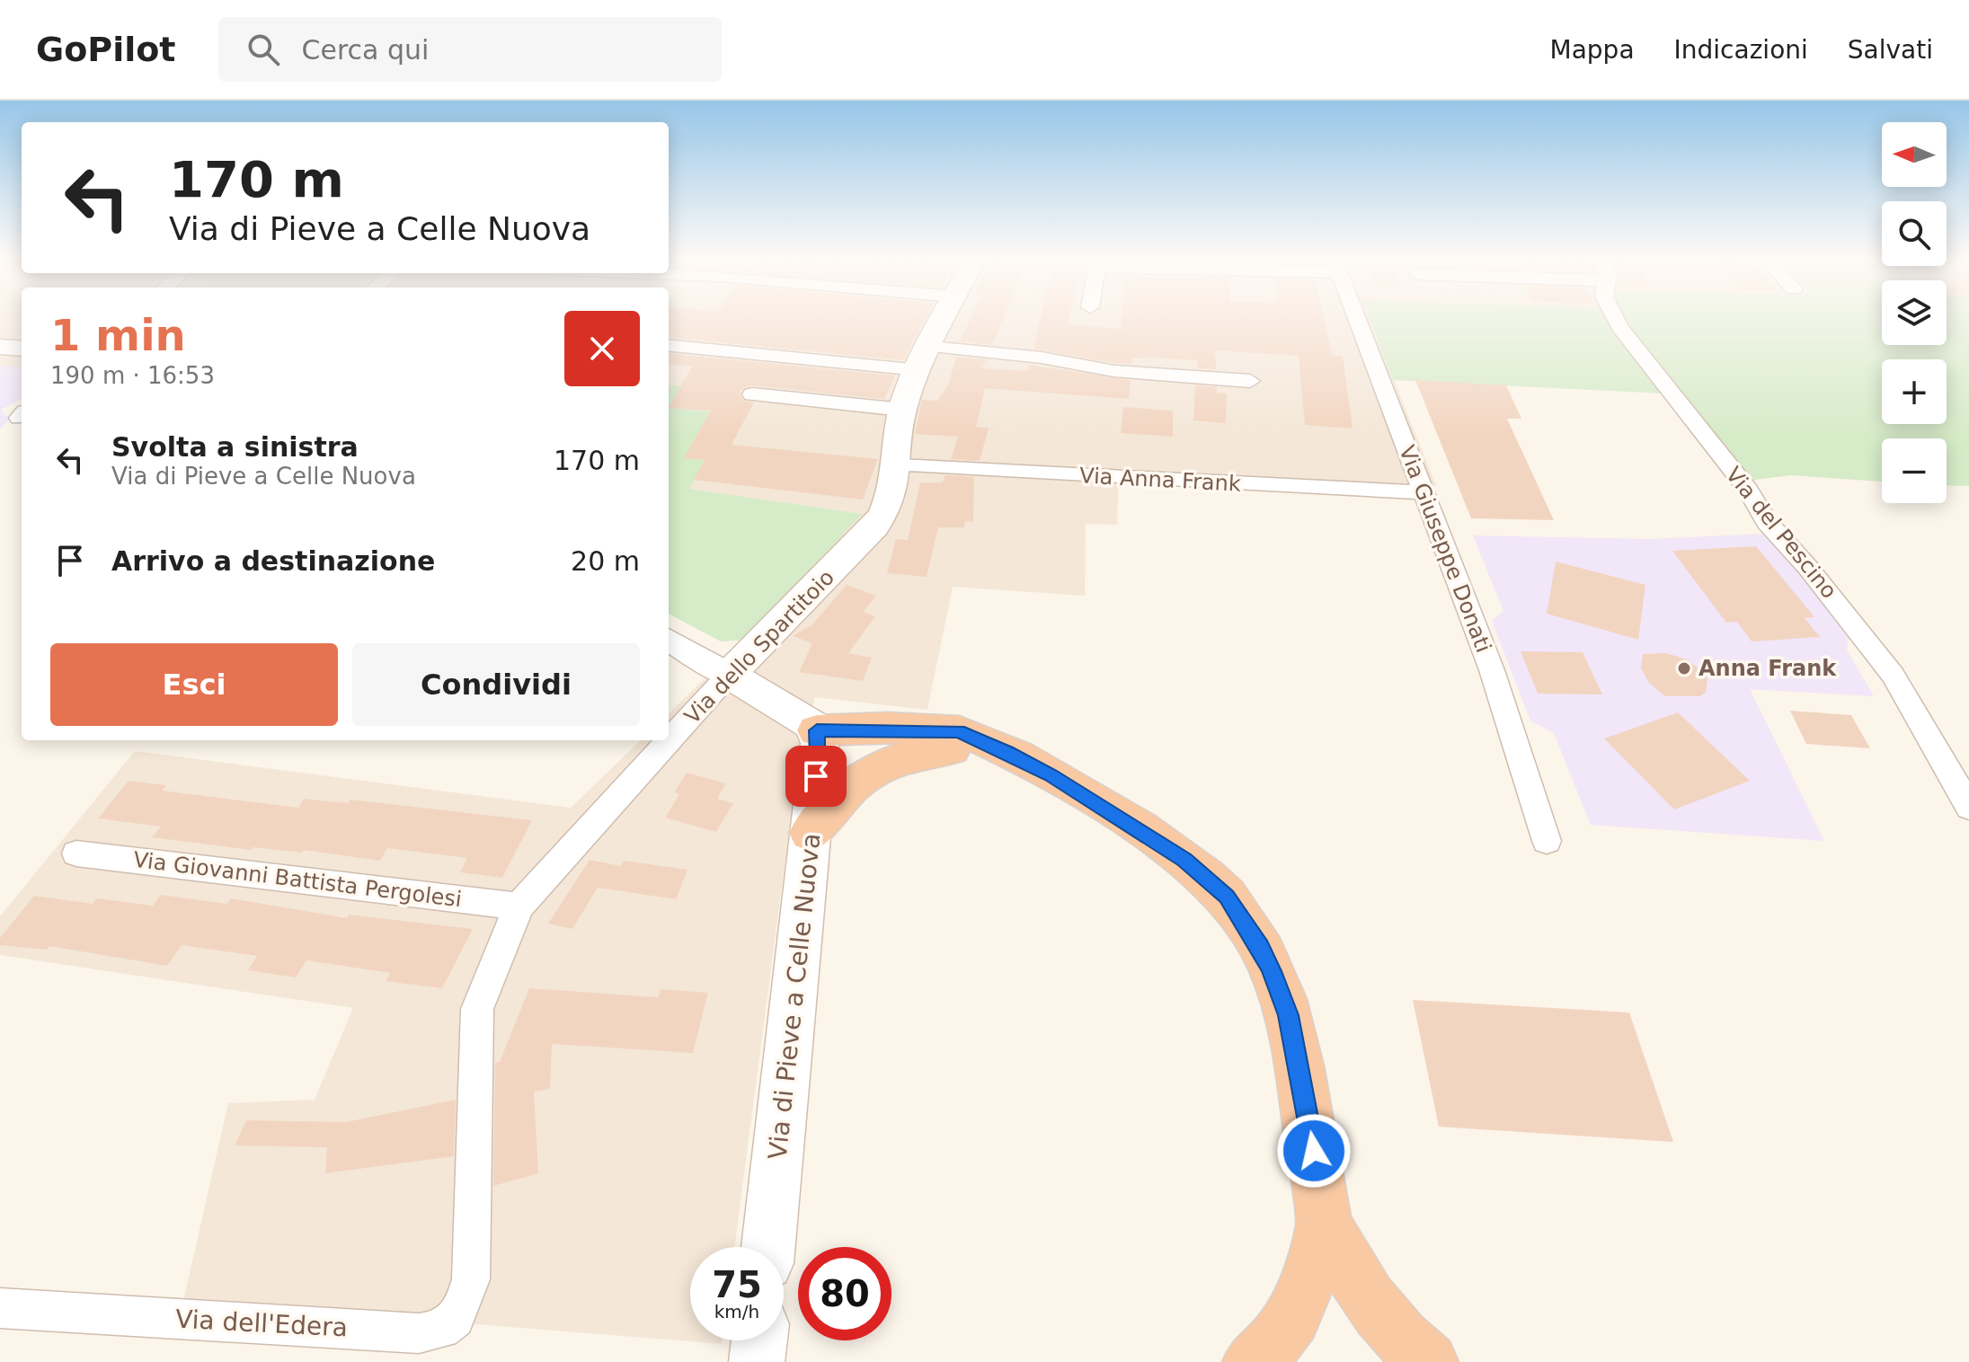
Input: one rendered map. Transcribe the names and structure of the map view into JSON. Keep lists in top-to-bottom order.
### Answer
{
  "streets": {
    "main road": ["Via dello Spartitoio", "Via di Pieve a Celle Nuova"],
    "street": [
      "Via Anna Frank",
      "Via del Pescino",
      "Via Giuseppe Donati",
      "Via Giovanni Battista Pergolesi",
      "Via dell'Edera"
    ]
  },
  "crossings": [
    ["Via Anna Frank", "Via Giuseppe Donati"],
    ["Via Anna Frank", "Via dello Spartitoio"],
    ["Via dello Spartitoio", "Via Giovanni Battista Pergolesi"],
    ["Via dello Spartitoio", "Via dell'Edera"]
  ],
  "places": ["Anna Frank"],
  "north": "left",
  "page": {
    "header": "GoPilot",
    "search": "Cerca qui",
    "nav": ["Mappa", "Indicazioni", "Salvati"],
    "map_buttons": ["+", "−"],
    "turn": ["170 m", "Via di Pieve a Celle Nuova"],
    "heading": ["1 min", "190 m · 16:53"],
    "list": [
      {
        "name": "Svolta a sinistra",
        "note": "Via di Pieve a Celle Nuova",
        "value": "170 m"
      },
      {
        "name": "Arrivo a destinazione",
        "value": "20 m"
      }
    ],
    "buttons": ["Esci", "Condividi"],
    "speed": "75 km/h",
    "limit": "80"
  }
}
